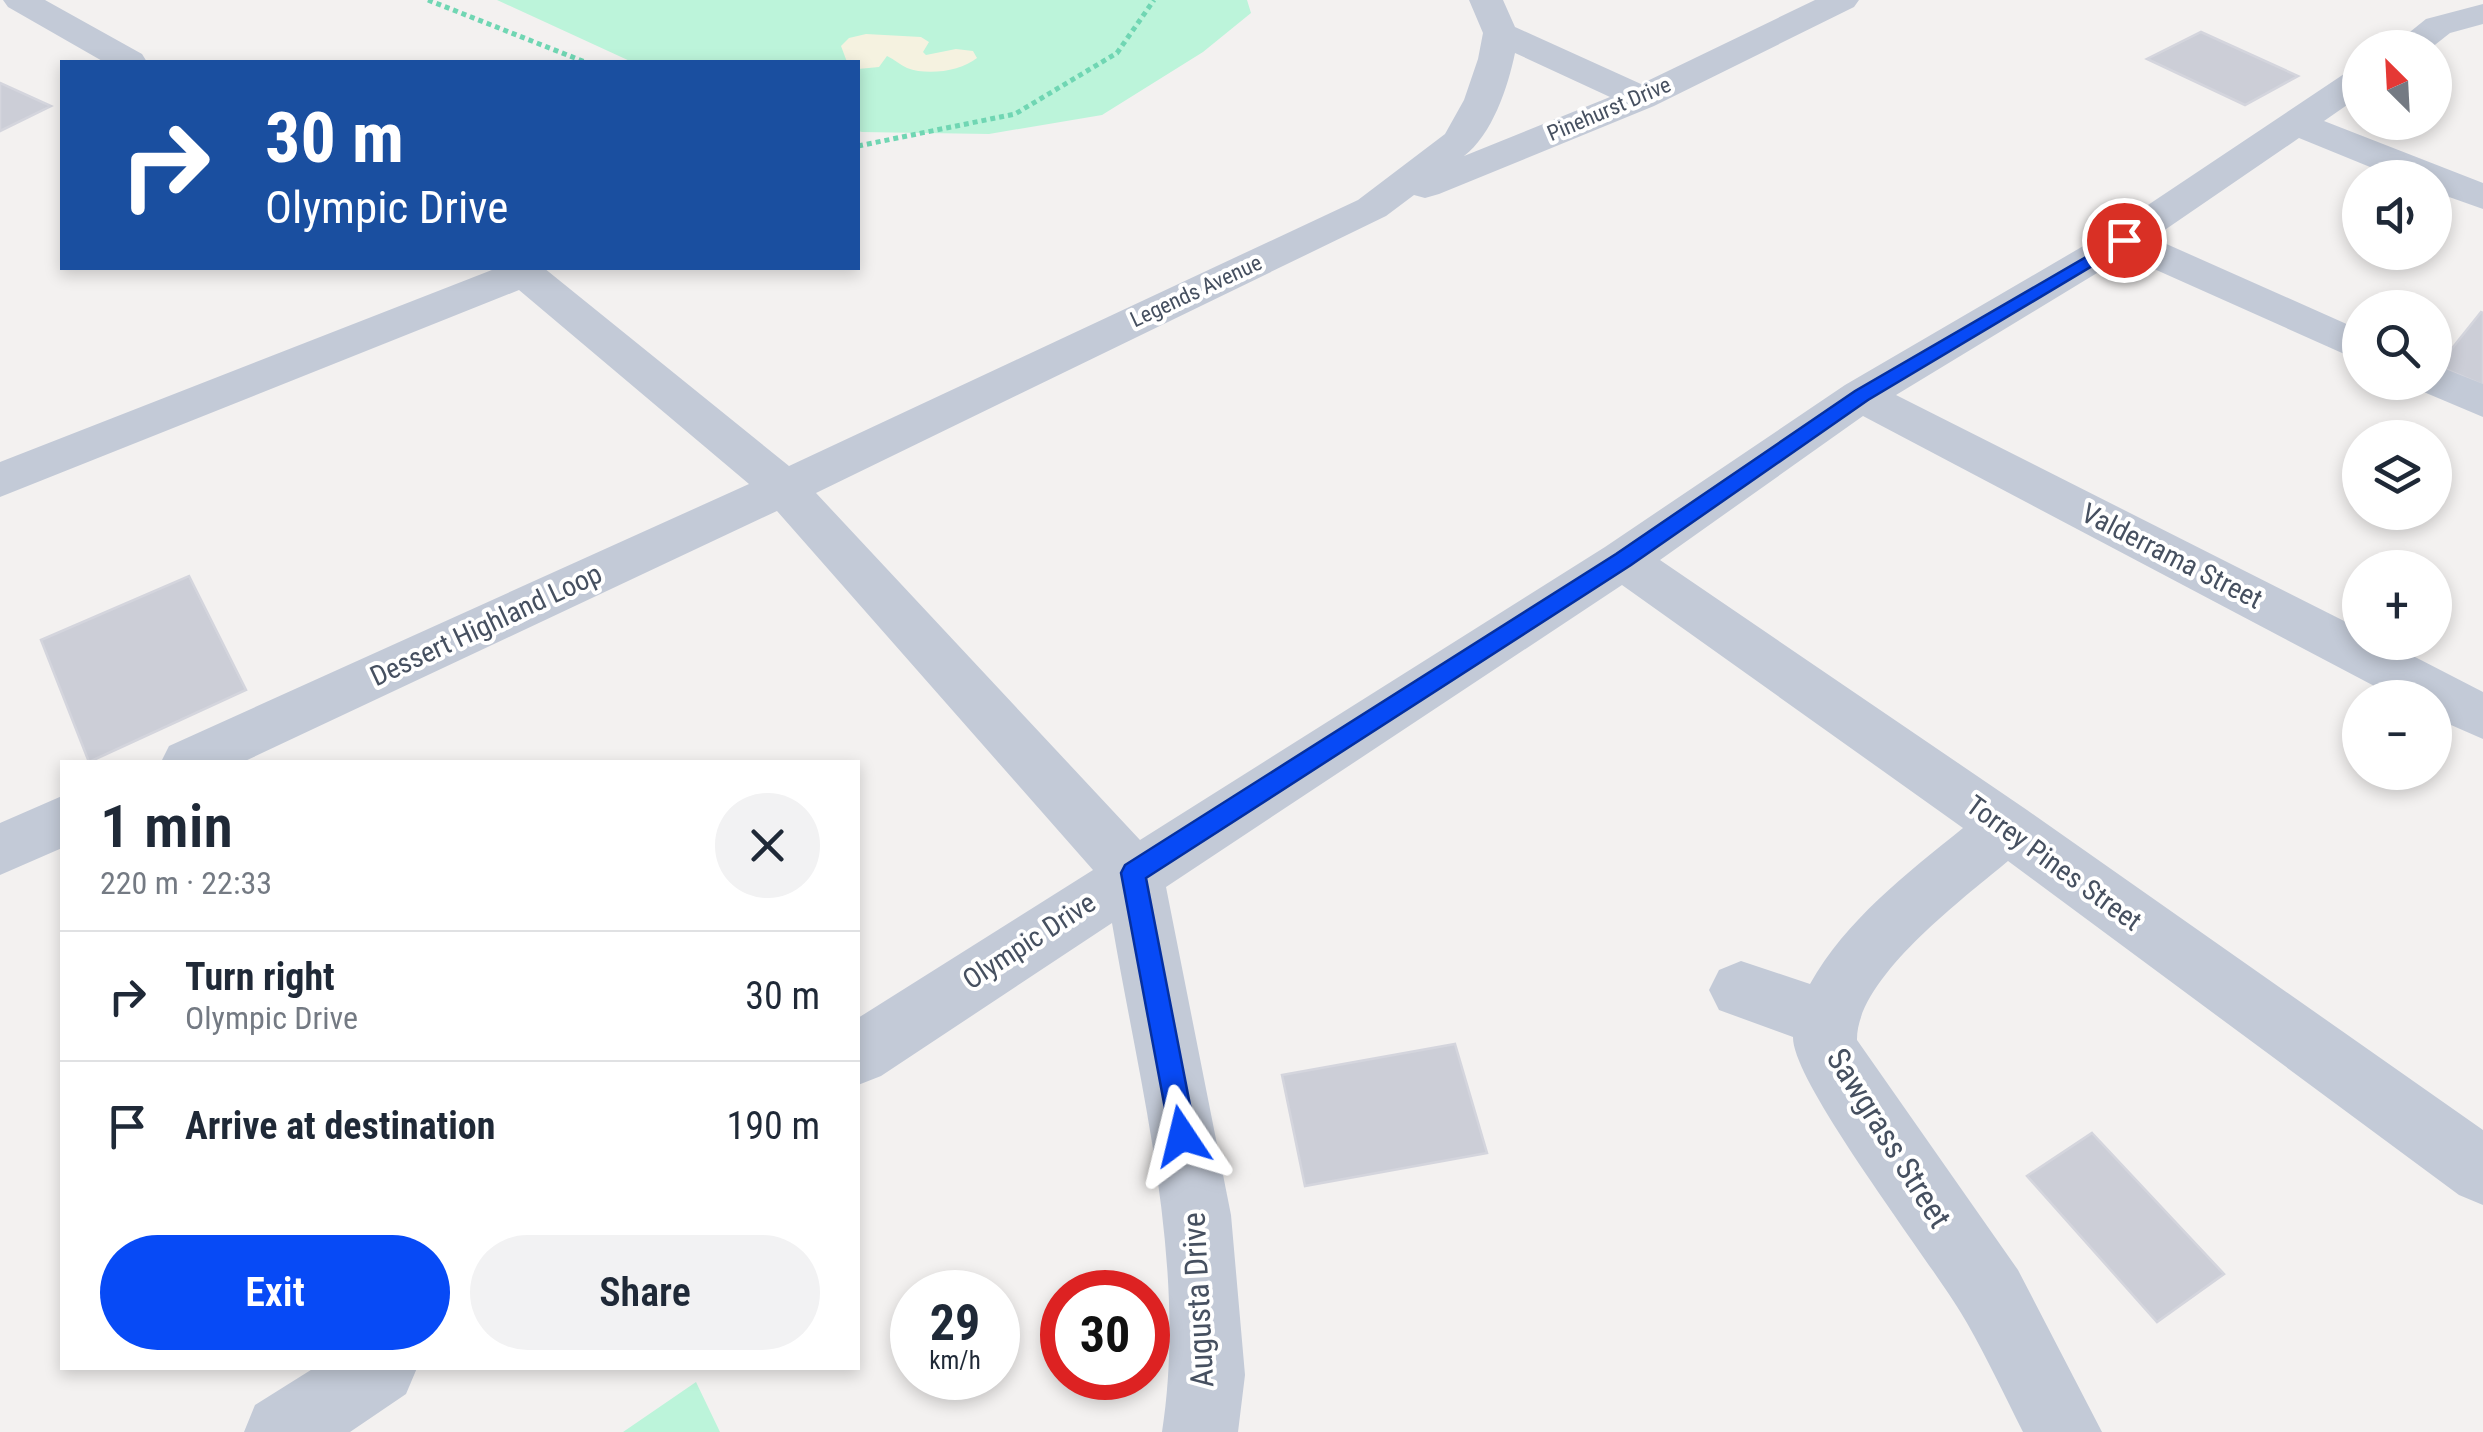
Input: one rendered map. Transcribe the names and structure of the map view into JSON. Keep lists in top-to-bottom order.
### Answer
{
  "streets": {
    "street": [
      "Pinehurst Drive",
      "Legends Avenue",
      "Valderrama Street",
      "Dessert Highland Loop",
      "Torrey Pines Street",
      "Olympic Drive",
      "Sawgrass Street",
      "Augusta Drive"
    ]
  },
  "crossings": [
    ["Pinehurst Drive", "Legends Avenue"],
    ["Legends Avenue", "Dessert Highland Loop"],
    ["Valderrama Street", "Olympic Drive"],
    ["Torrey Pines Street", "Olympic Drive"],
    ["Torrey Pines Street", "Sawgrass Street"],
    ["Olympic Drive", "Augusta Drive"]
  ],
  "north": "top left",
  "page": {
    "map_buttons": ["+", "−"],
    "turn": ["30 m", "Olympic Drive"],
    "heading": ["1 min", "220 m · 22:33"],
    "list": [
      {
        "name": "Turn right",
        "note": "Olympic Drive",
        "value": "30 m"
      },
      {
        "name": "Arrive at destination",
        "value": "190 m"
      }
    ],
    "buttons": ["Exit", "Share"],
    "speed": "29 km/h",
    "limit": "30"
  }
}
